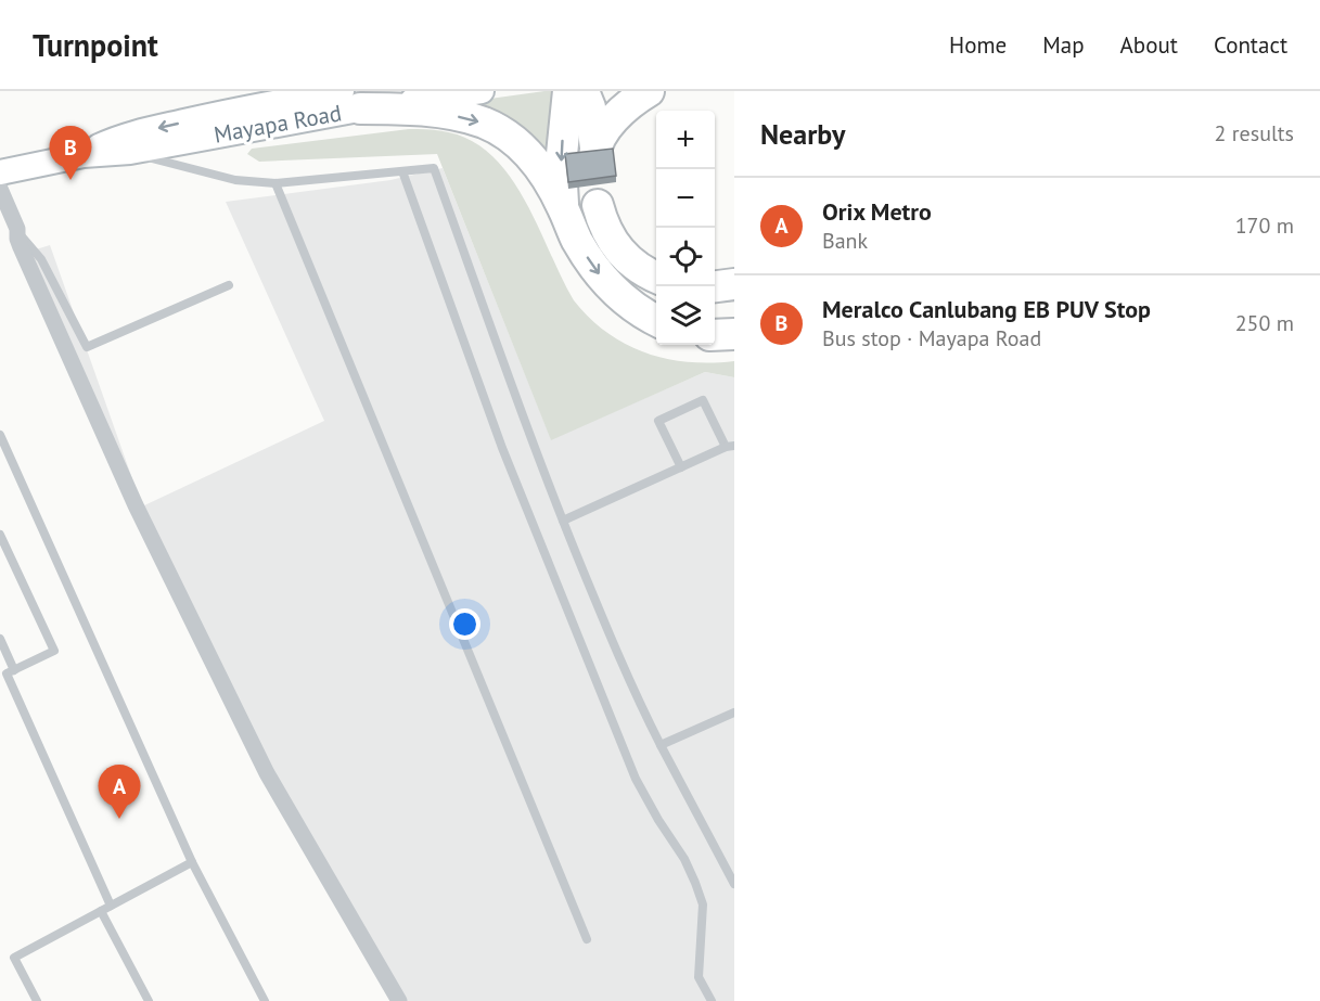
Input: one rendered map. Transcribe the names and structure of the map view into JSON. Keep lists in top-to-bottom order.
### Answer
{
  "streets": {
    "main road": ["Mayapa Road"]
  },
  "page": {
    "header": "Turnpoint",
    "nav": [
      "Home",
      "Map",
      "About",
      "Contact"
    ],
    "heading": ["Nearby", "2 results"],
    "map_buttons": ["+", "−"],
    "pins": ["B", "A"],
    "list": [
      {
        "mark": "A",
        "name": "Orix Metro",
        "note": "Bank",
        "value": "170 m"
      },
      {
        "mark": "B",
        "name": "Meralco Canlubang EB PUV Stop",
        "note": "Bus stop · Mayapa Road",
        "value": "250 m"
      }
    ]
  }
}
